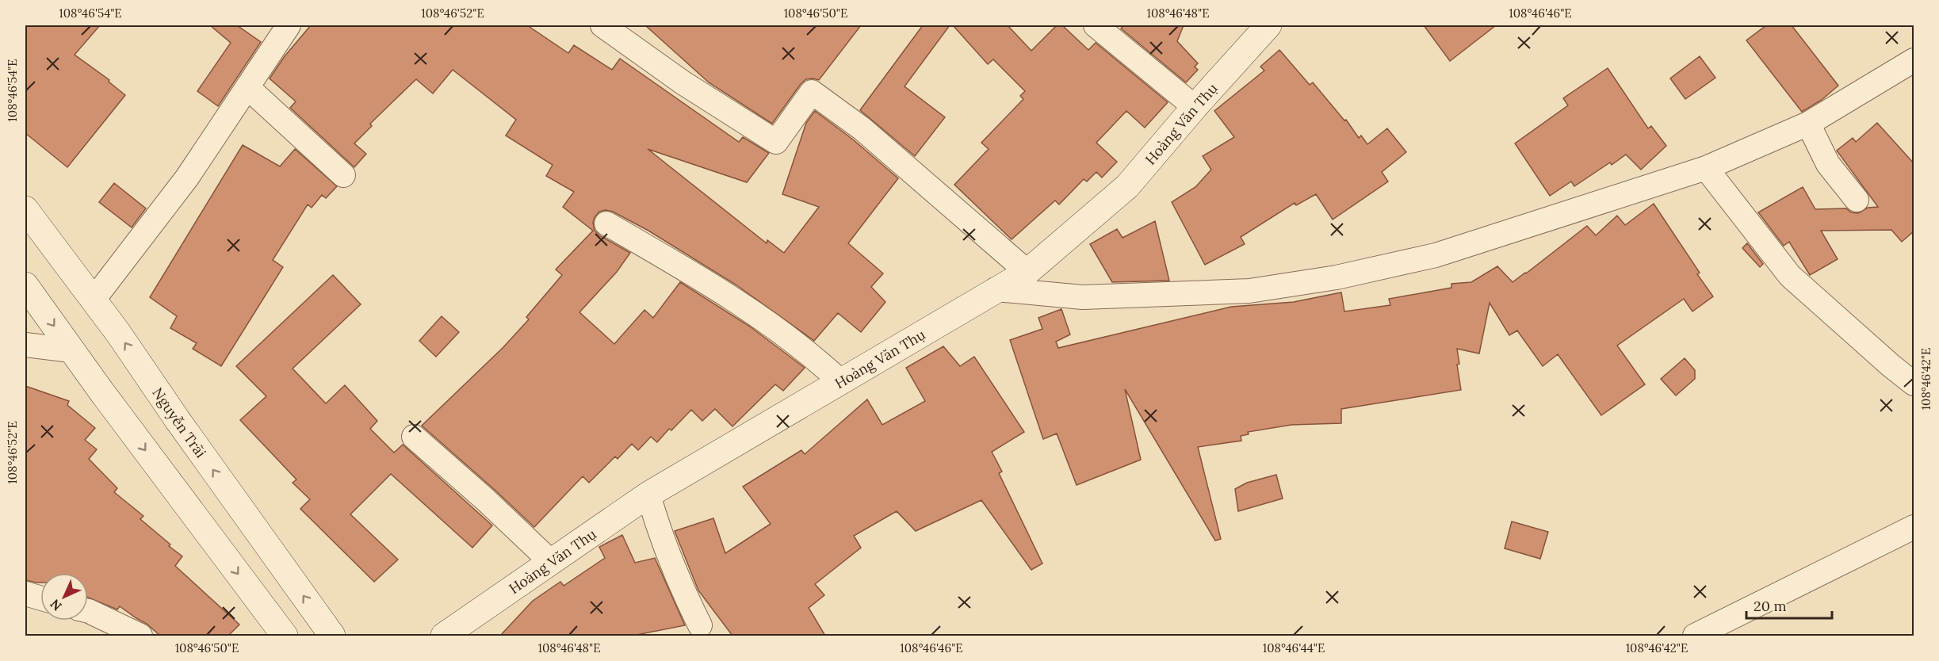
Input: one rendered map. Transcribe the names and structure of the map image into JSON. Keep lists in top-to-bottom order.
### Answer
{
  "streets": {
    "main road": ["Hoàng Văn Thụ", "Nguyễn Trãi"]
  },
  "scale_bar": "20 m",
  "north": "bottom left",
  "coordinates": [
    "108°46'54\"E",
    "108°46'52\"E",
    "108°46'50\"E",
    "108°46'48\"E",
    "108°46'46\"E",
    "108°46'42\"E",
    "108°46'44\"E"
  ]
}
